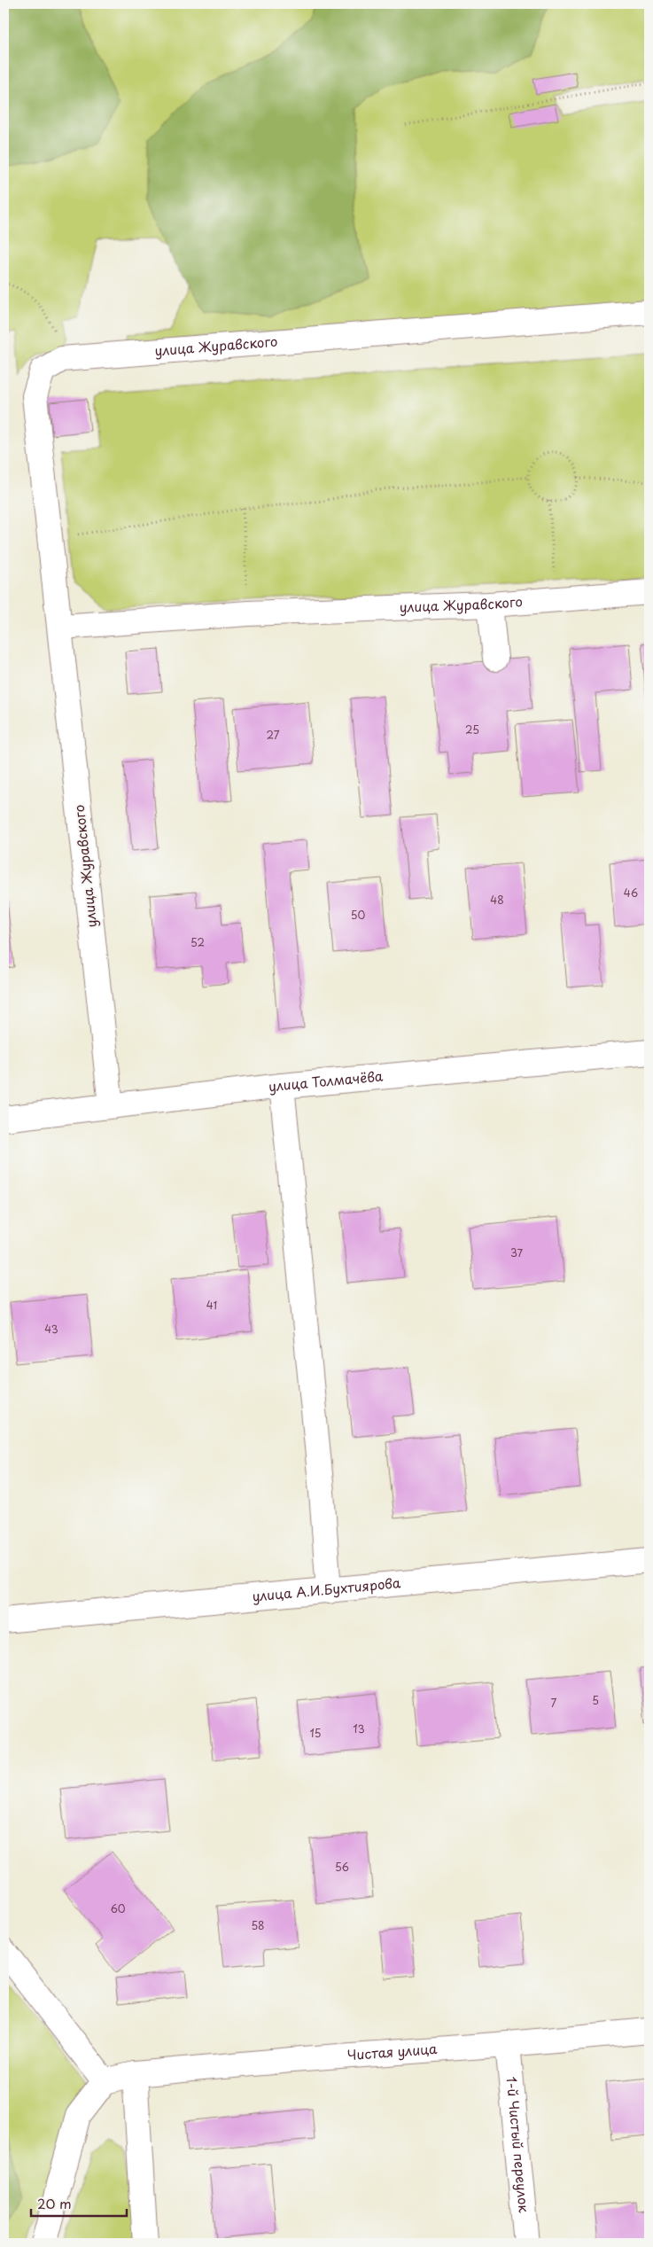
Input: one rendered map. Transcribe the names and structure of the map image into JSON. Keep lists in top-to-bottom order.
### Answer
{
  "streets": {
    "street": [
      "улица Журавского",
      "улица Толмачёва",
      "улица А.И.Бухтиярова",
      "Чистая улица",
      "1-й Чистый переулок"
    ]
  },
  "crossings": [
    ["улица Журавского", "улица Толмачёва"],
    ["Чистая улица", "1-й Чистый переулок"]
  ],
  "house_numbers": [
    "25",
    "27",
    "46",
    "48",
    "50",
    "52",
    "37",
    "41",
    "43",
    "5",
    "7",
    "13",
    "15",
    "56",
    "60",
    "58"
  ],
  "scale_bar": "20 m"
}
